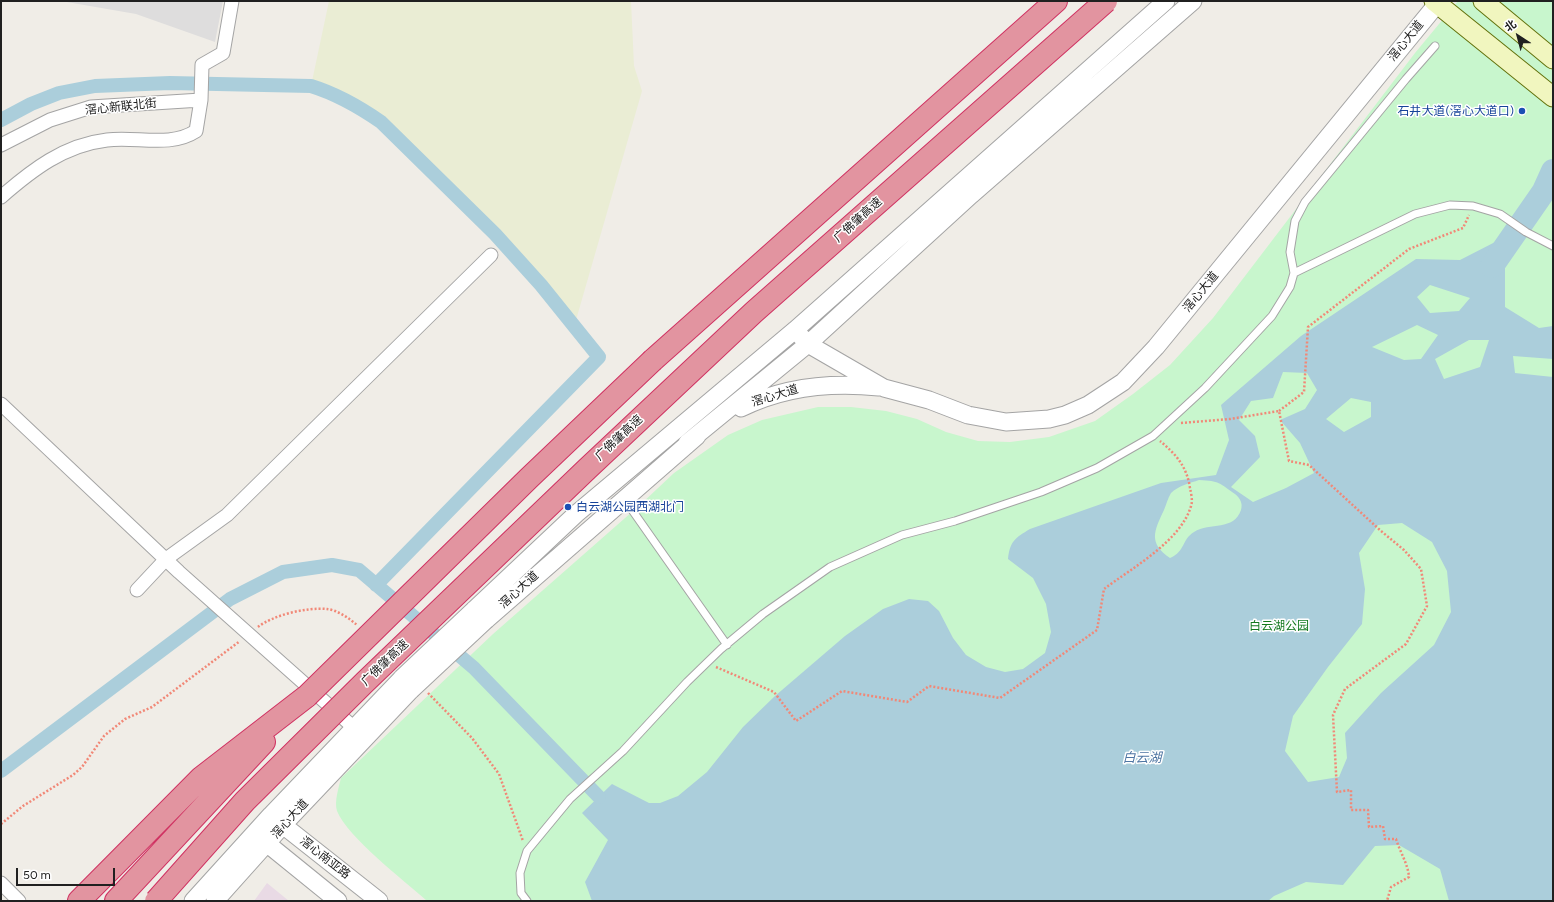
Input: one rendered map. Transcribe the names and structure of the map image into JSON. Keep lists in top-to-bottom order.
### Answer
{
  "streets": {
    "highway": ["广佛肇高速"],
    "street": ["滘心大道", "滘心新联北街", "滘心南亚路"]
  },
  "crossings": [
    ["滘心大道", "滘心南亚路"]
  ],
  "water": ["白云湖"],
  "parks": ["白云湖公园"],
  "places": ["石井大道(滘心大道口)", "白云湖公园西湖北门"],
  "scale_bar": "50 m",
  "north": "top left"
}
